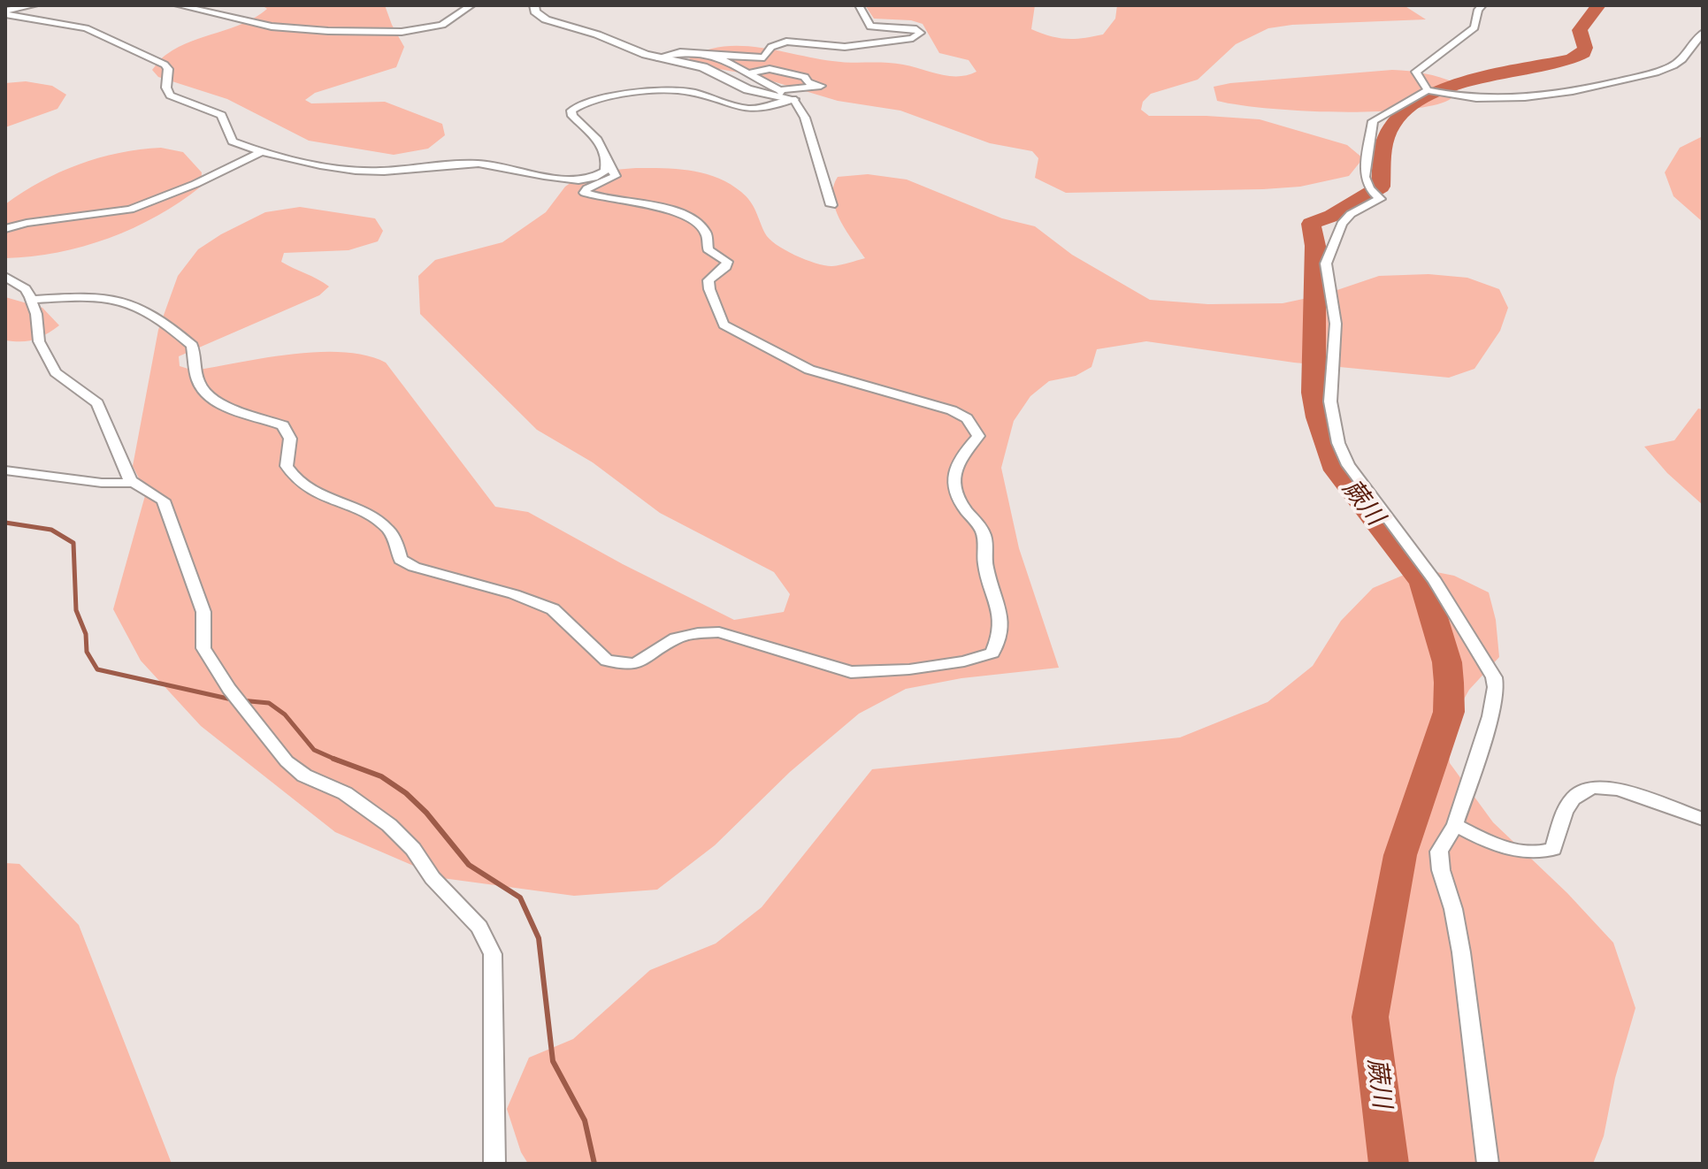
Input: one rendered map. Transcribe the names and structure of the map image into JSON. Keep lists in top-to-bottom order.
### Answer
{
  "water": ["蕨川"]
}
